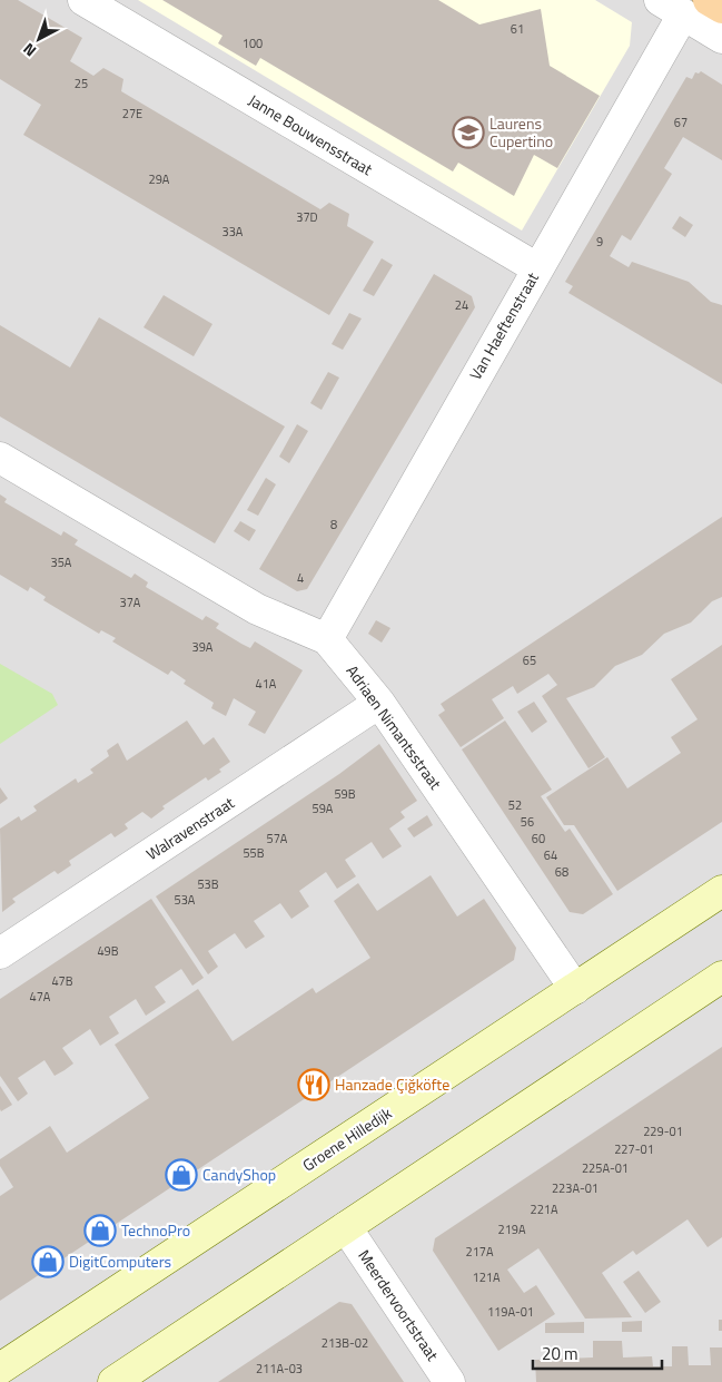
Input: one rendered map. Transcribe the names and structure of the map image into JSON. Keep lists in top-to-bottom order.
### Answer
{
  "streets": {
    "street": [
      "Janne Bouwensstraat",
      "Van Haeftenstraat",
      "Adriaen Nimantsstraat",
      "Walravenstraat",
      "Groene Hilledijk",
      "Meerdervoortstraat"
    ]
  },
  "crossings": [
    ["Janne Bouwensstraat", "Van Haeftenstraat"],
    ["Van Haeftenstraat", "Adriaen Nimantsstraat"],
    ["Adriaen Nimantsstraat", "Walravenstraat"],
    ["Adriaen Nimantsstraat", "Groene Hilledijk"]
  ],
  "places": {
    "school or university": ["Laurens Cupertino"],
    "restaurant": ["Hanzade Çiğköfte"],
    "shop": ["CandyShop", "TechnoPro", "DigitComputers"]
  },
  "house_numbers": [
    "61",
    "100",
    "25",
    "27E",
    "67",
    "29A",
    "37D",
    "33A",
    "9",
    "24",
    "8",
    "35A",
    "4",
    "37A",
    "39A",
    "65",
    "41A",
    "59B",
    "52",
    "59A",
    "56",
    "57A",
    "60",
    "55B",
    "64",
    "68",
    "53B",
    "53A",
    "49B",
    "47B",
    "47A",
    "229-01",
    "227-01",
    "225A-01",
    "223A-01",
    "221A",
    "219A",
    "217A",
    "121A",
    "119A-01",
    "213B-02",
    "211A-03"
  ],
  "scale_bar": "20 m",
  "north": "bottom left"
}
